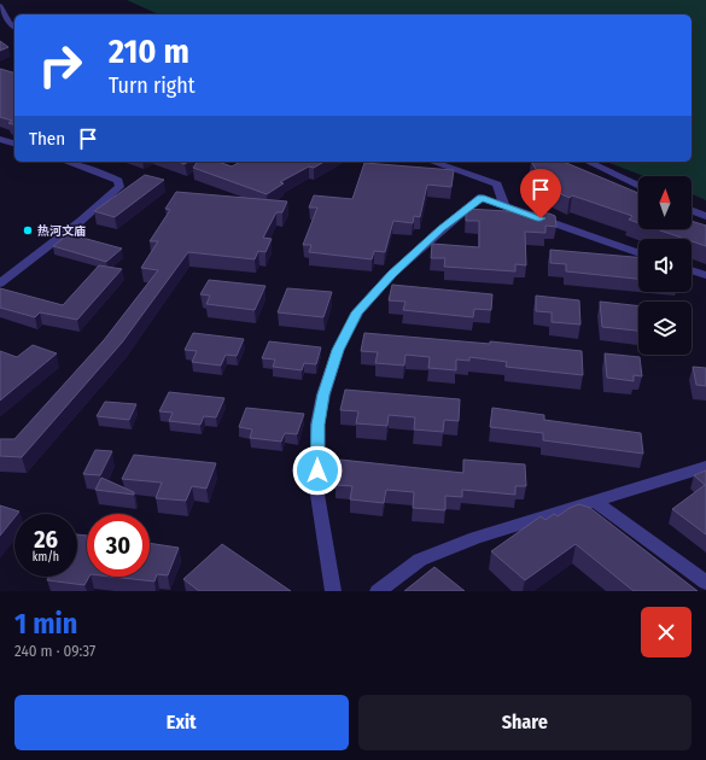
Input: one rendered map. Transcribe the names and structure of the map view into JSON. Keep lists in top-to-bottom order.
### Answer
{
  "places": ["热河文庙"],
  "north": "top",
  "page": {
    "turn": ["210 m", "Turn right"],
    "then": "Then",
    "speed": "26 km/h",
    "limit": "30",
    "heading": ["1 min", "240 m · 09:37"],
    "buttons": ["Exit", "Share"]
  }
}
